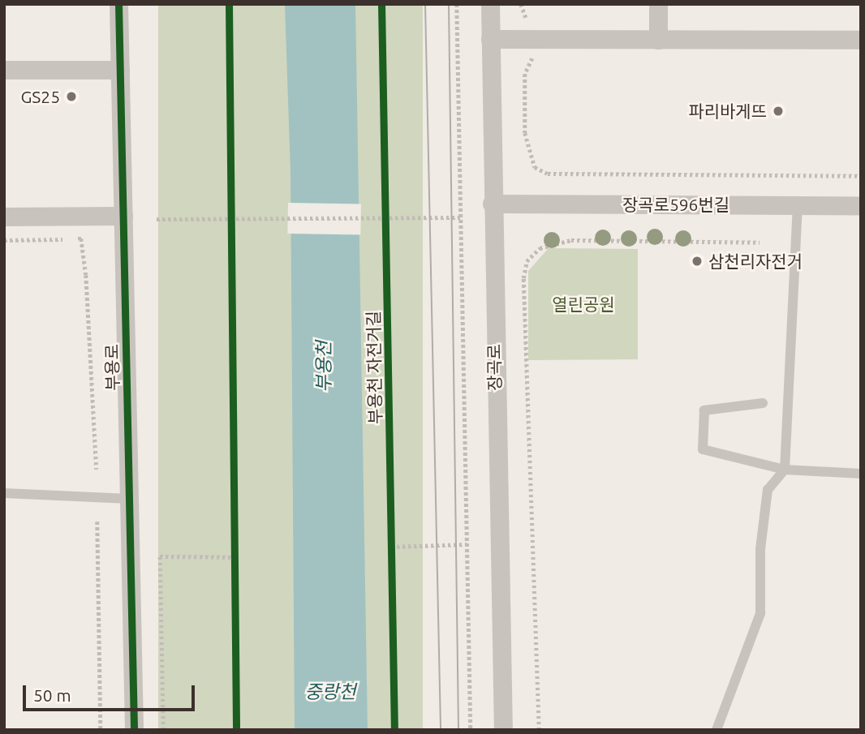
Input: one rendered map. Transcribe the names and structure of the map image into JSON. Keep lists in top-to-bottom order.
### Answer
{
  "streets": {
    "street": ["장곡로596번길", "부용로", "장곡로"],
    "cycle path": ["부용천 자전거길"]
  },
  "crossings": [
    ["장곡로596번길", "장곡로"]
  ],
  "water": ["부용천", "중랑천"],
  "parks": ["열린공원"],
  "places": ["GS25", "파리바게뜨", "삼천리자전거"],
  "scale_bar": "50 m"
}
